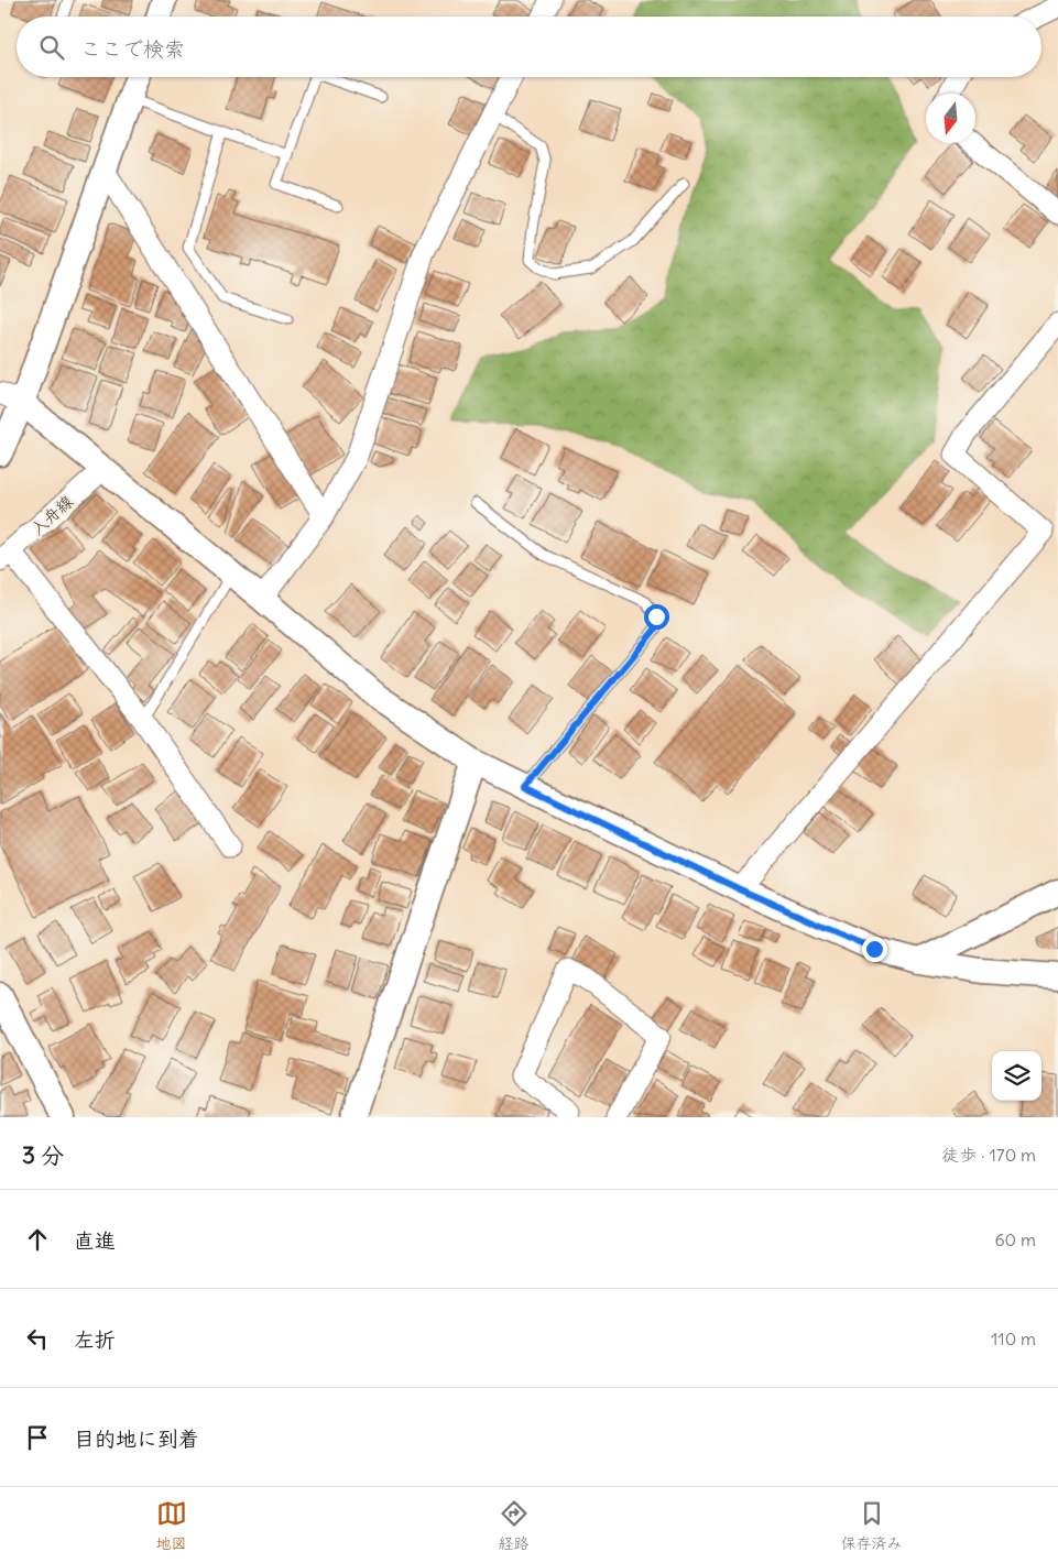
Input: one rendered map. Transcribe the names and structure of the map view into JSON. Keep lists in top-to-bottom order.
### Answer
{
  "streets": {
    "street": ["入舟線"]
  },
  "north": "bottom",
  "page": {
    "search": "ここで検索",
    "heading": ["3 分", "徒歩 · 170 m"],
    "list": [
      ["直進", "60 m"],
      ["左折", "110 m"],
      "目的地に到着"
    ],
    "nav": ["地図", "経路", "保存済み"]
  }
}
